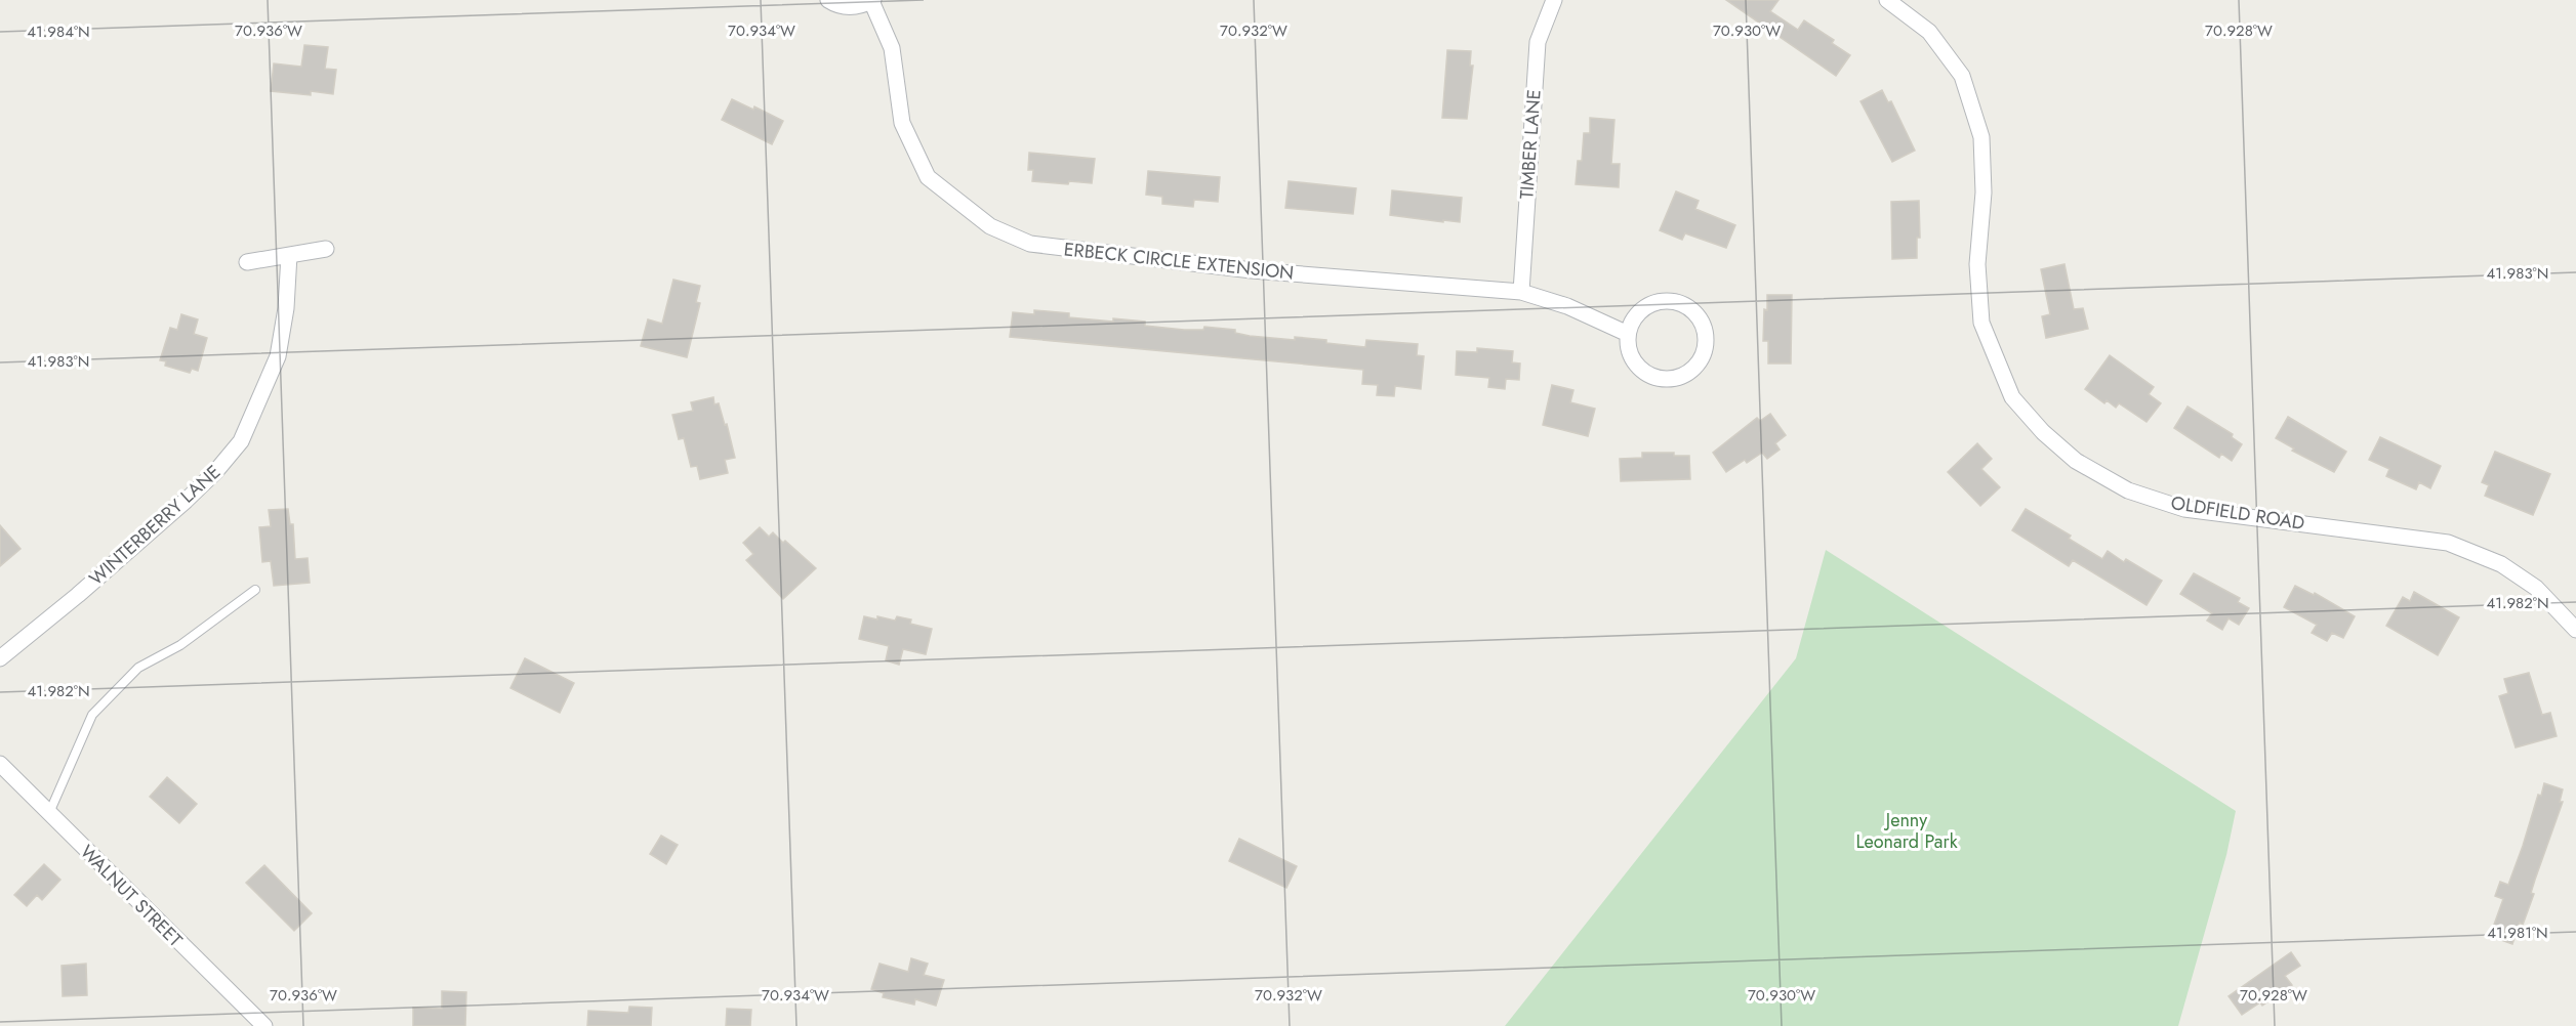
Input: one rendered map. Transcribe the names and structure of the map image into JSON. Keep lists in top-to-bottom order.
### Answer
{
  "streets": {
    "street": [
      "TIMBER LANE",
      "ERBECK CIRCLE EXTENSION",
      "OLDFIELD ROAD",
      "WINTERBERRY LANE",
      "WALNUT STREET"
    ]
  },
  "crossings": [
    ["TIMBER LANE", "ERBECK CIRCLE EXTENSION"]
  ],
  "parks": ["Jenny Leonard Park"],
  "coordinates": [
    "70.936°W",
    "70.934°W",
    "70.932°W",
    "70.930°W",
    "70.928°W",
    "41.984°N",
    "41.983°N",
    "41.982°N",
    "41.981°N"
  ]
}
